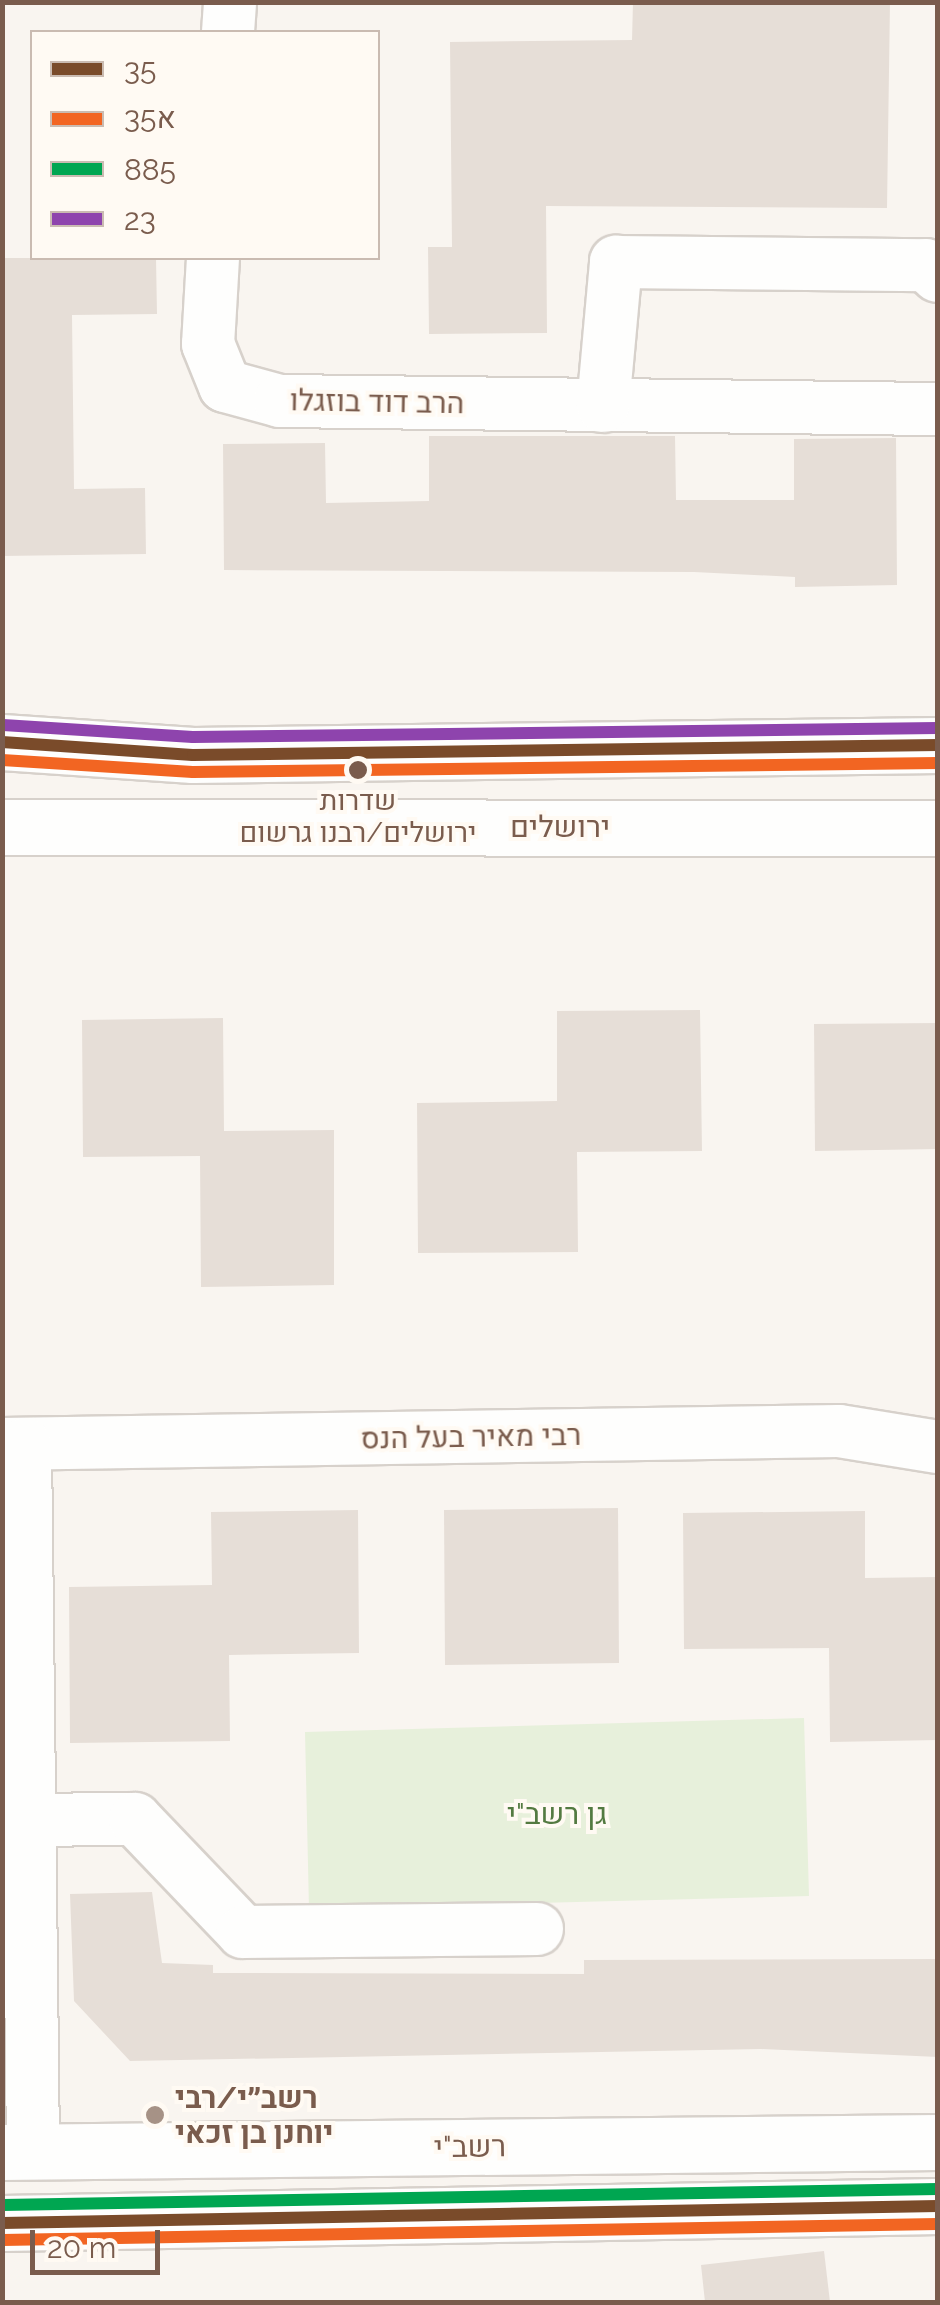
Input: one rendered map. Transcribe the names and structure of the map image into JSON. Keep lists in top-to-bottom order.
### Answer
{
  "streets": {
    "main road": ["ירושלים", "רשב\"י"],
    "street": ["הרב דוד בוזגלו", "רבי מאיר בעל הנס"]
  },
  "parks": ["גן רשב\"י"],
  "places": ["שדרות ירושלים/רבנו גרשום", "רשב״י/רבי יוחנן בן זכאי"],
  "lines": [
    "transit line 23",
    "transit line 35",
    "transit line 35א",
    "transit line 885"
  ],
  "legend": [
    "35",
    "35א",
    "885",
    "23"
  ],
  "scale_bar": "20 m"
}
